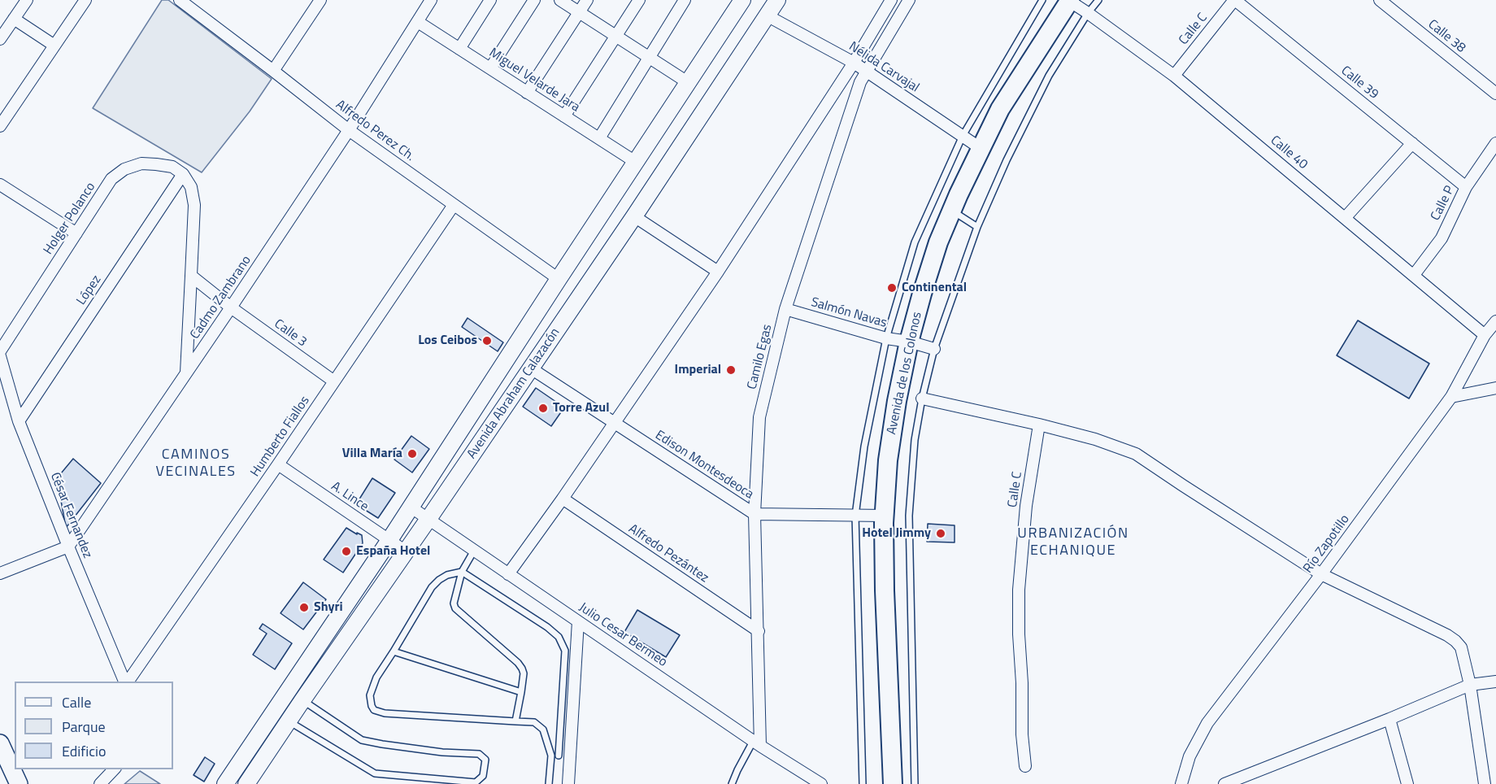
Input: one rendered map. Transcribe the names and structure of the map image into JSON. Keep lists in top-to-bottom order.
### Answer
{
  "streets": {
    "highway": ["Avenida de los Colonos"],
    "main road": ["Avenida Abraham Calazacón"],
    "street": [
      "Calle C",
      "Calle 38",
      "Nélida Carvajal",
      "Miguel Velarde Jara",
      "Calle 39",
      "Alfredo Perez Ch.",
      "Calle 40",
      "Calle P",
      "Holger Polanco",
      "López",
      "Cadmo Zambrano",
      "Salmón Navas",
      "Calle 3",
      "Camilo Egas",
      "Humberto Fiallos",
      "Edison Montesdeoca",
      "A. Lince",
      "César Fernandez",
      "Río Zapotillo",
      "Alfredo Pezántez",
      "Julio Cesar Bermeo"
    ]
  },
  "crossings": [
    ["Calle C", "Calle 39"],
    ["Calle C", "Calle 40"],
    ["Nélida Carvajal", "Camilo Egas"],
    ["Nélida Carvajal", "Avenida de los Colonos"],
    ["Nélida Carvajal", "Avenida Abraham Calazacón"],
    ["Miguel Velarde Jara", "Cadmo Zambrano"],
    ["Miguel Velarde Jara", "Avenida Abraham Calazacón"],
    ["Calle 39", "Calle P"],
    ["Alfredo Perez Ch.", "Cadmo Zambrano"],
    ["Alfredo Perez Ch.", "Avenida Abraham Calazacón"],
    ["Alfredo Perez Ch.", "Humberto Fiallos"],
    ["Calle 40", "Calle P"],
    ["Calle 40", "Avenida de los Colonos"],
    ["Calle 40", "Río Zapotillo"],
    ["Holger Polanco", "López"],
    ["López", "César Fernandez"],
    ["Cadmo Zambrano", "Calle 3"],
    ["Cadmo Zambrano", "César Fernandez"],
    ["Salmón Navas", "Camilo Egas"],
    ["Salmón Navas", "Avenida de los Colonos"],
    ["Calle 3", "Humberto Fiallos"],
    ["Camilo Egas", "Edison Montesdeoca"],
    ["Camilo Egas", "Alfredo Pezántez"],
    ["Camilo Egas", "Julio Cesar Bermeo"],
    ["Avenida de los Colonos", "Edison Montesdeoca"],
    ["Avenida Abraham Calazacón", "Edison Montesdeoca"],
    ["Avenida Abraham Calazacón", "A. Lince"],
    ["Avenida Abraham Calazacón", "Julio Cesar Bermeo"],
    ["Humberto Fiallos", "A. Lince"]
  ],
  "districts": ["CAMINOS VECINALES", "URBANIZACIÓN ECHANIQUE"],
  "places": [
    "Continental",
    "Los Ceibos",
    "Imperial",
    "Torre Azul",
    "Villa María",
    "Hotel Jimmy",
    "España Hotel",
    "Shyri"
  ],
  "legend": ["Calle", "Parque", "Edificio"]
}
